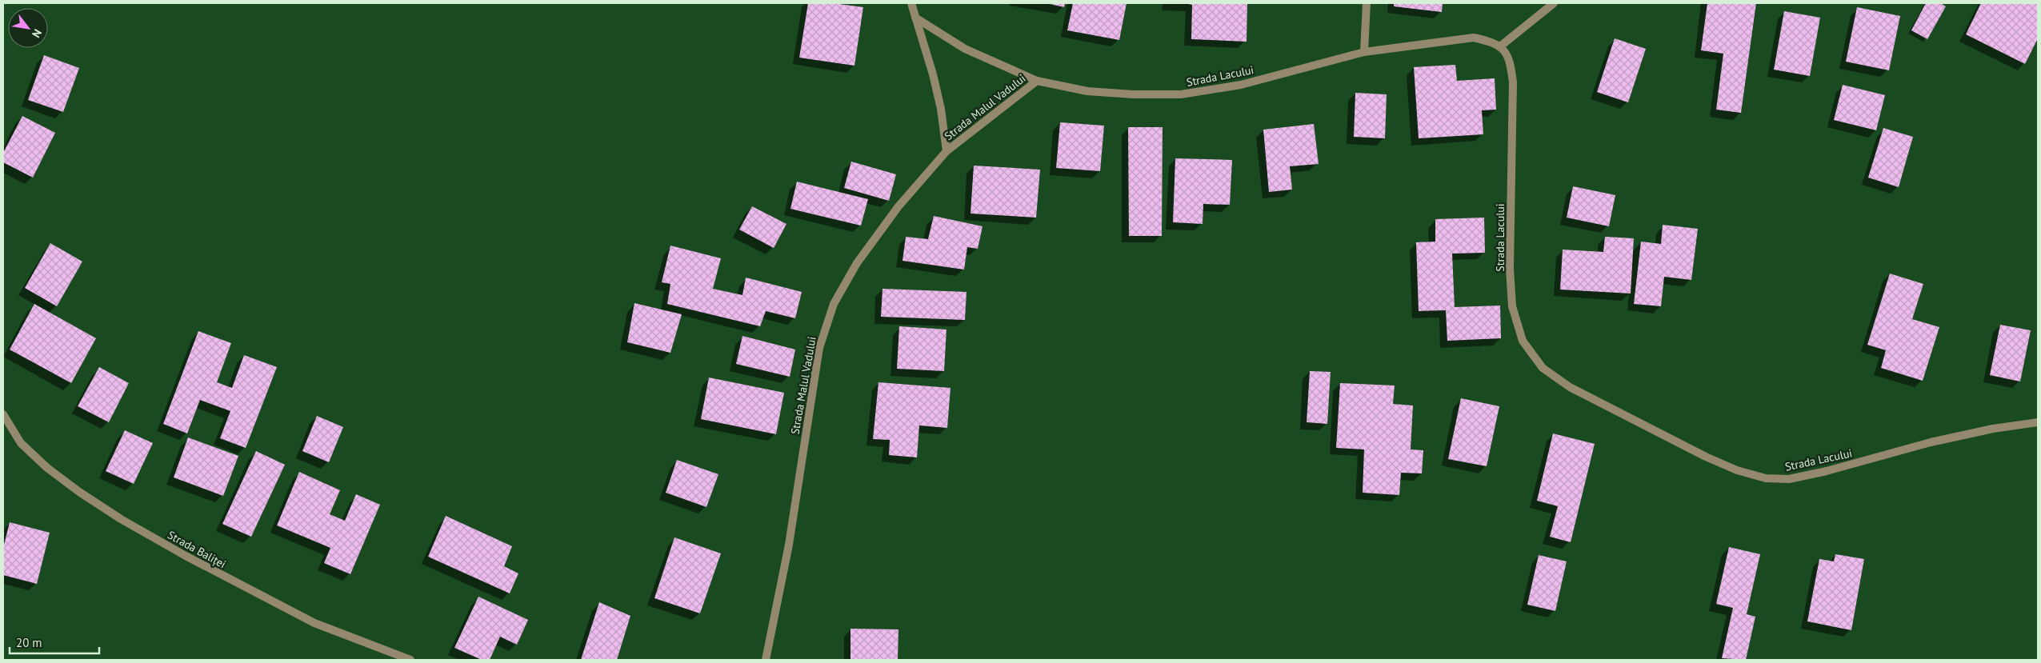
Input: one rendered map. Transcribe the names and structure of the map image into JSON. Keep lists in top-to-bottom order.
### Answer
{
  "streets": {
    "street": ["Strada Lacului", "Strada Malul Vadului", "Strada Baliței"]
  },
  "crossings": [
    ["Strada Lacului", "Strada Malul Vadului"]
  ],
  "scale_bar": "20 m",
  "north": "bottom right"
}
